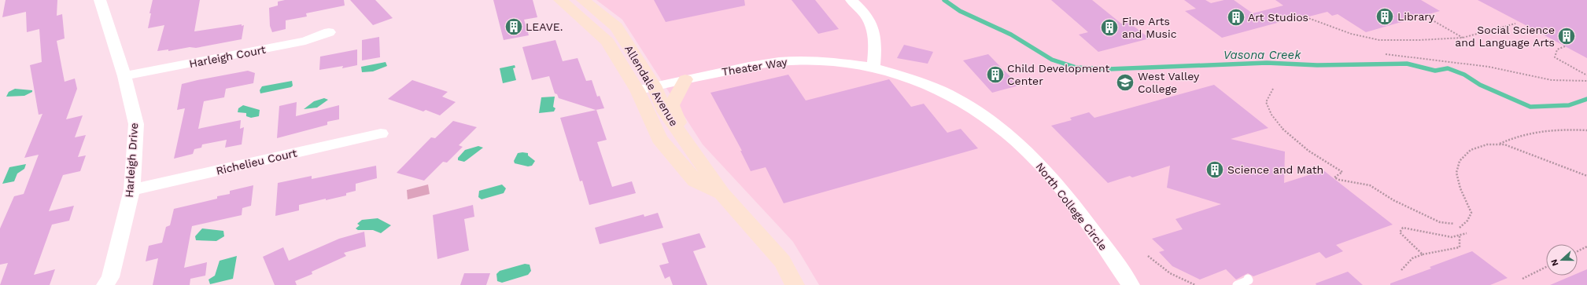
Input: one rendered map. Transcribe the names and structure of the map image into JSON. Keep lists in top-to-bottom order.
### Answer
{
  "streets": {
    "street": [
      "Harleigh Court",
      "Theater Way",
      "Allendale Avenue",
      "Harleigh Drive",
      "Richelieu Court",
      "North College Circle"
    ]
  },
  "crossings": [
    ["Harleigh Court", "Harleigh Drive"],
    ["Theater Way", "Allendale Avenue"],
    ["Theater Way", "North College Circle"],
    ["Harleigh Drive", "Richelieu Court"]
  ],
  "water": ["Vasona Creek"],
  "places": {
    "building": [
      "Library",
      "Art Studios",
      "LEAVE.",
      "Fine Arts and Music",
      "Social Science and Language Arts",
      "Child Development Center",
      "Science and Math"
    ],
    "school or university": ["West Valley College"]
  },
  "north": "left"
}
